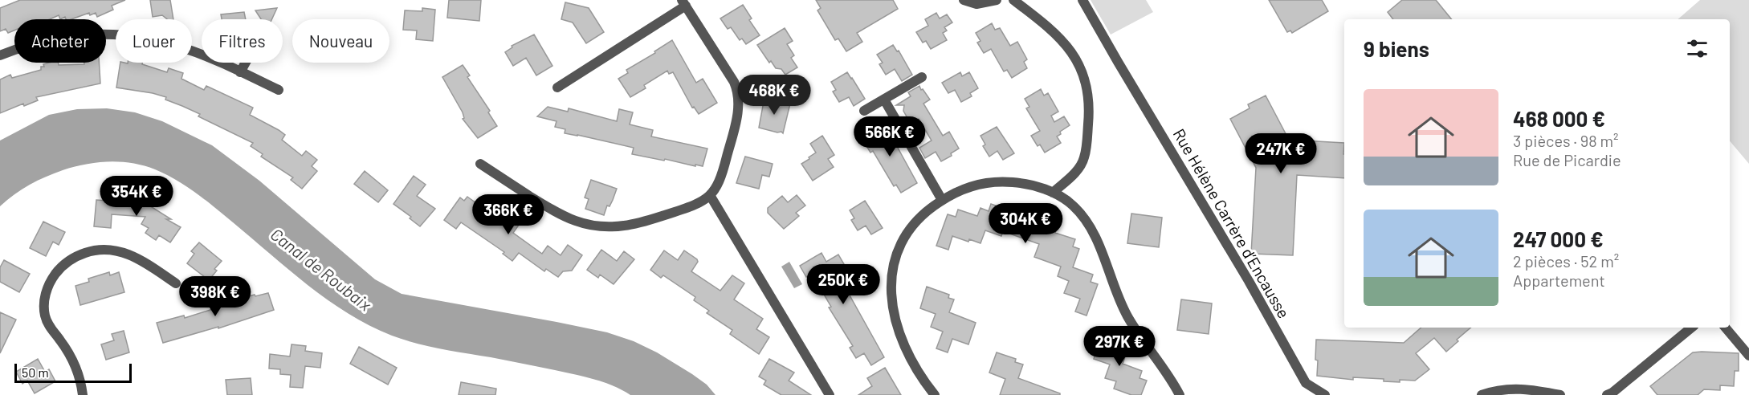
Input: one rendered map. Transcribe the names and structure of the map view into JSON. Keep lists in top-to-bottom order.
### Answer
{
  "streets": {
    "street": ["Rue Hélène Carrère d’Encausse"]
  },
  "water": ["Canal de Roubaix"],
  "scale_bar": "50 m",
  "page": {
    "chip": [
      "Acheter",
      "Louer",
      "Filtres",
      "Nouveau"
    ],
    "heading": "9 biens",
    "price": [
      "468K €",
      "566K €",
      "247K €",
      "354K €",
      "366K €",
      "304K €",
      "250K €",
      "398K €",
      "297K €"
    ],
    "list": [
      {
        "name": "468 000 €",
        "note": "3 pièces · 98 m² · Rue de Picardie"
      },
      {
        "name": "247 000 €",
        "note": "2 pièces · 52 m² · Appartement"
      }
    ],
    "scale": "50 m"
  }
}
